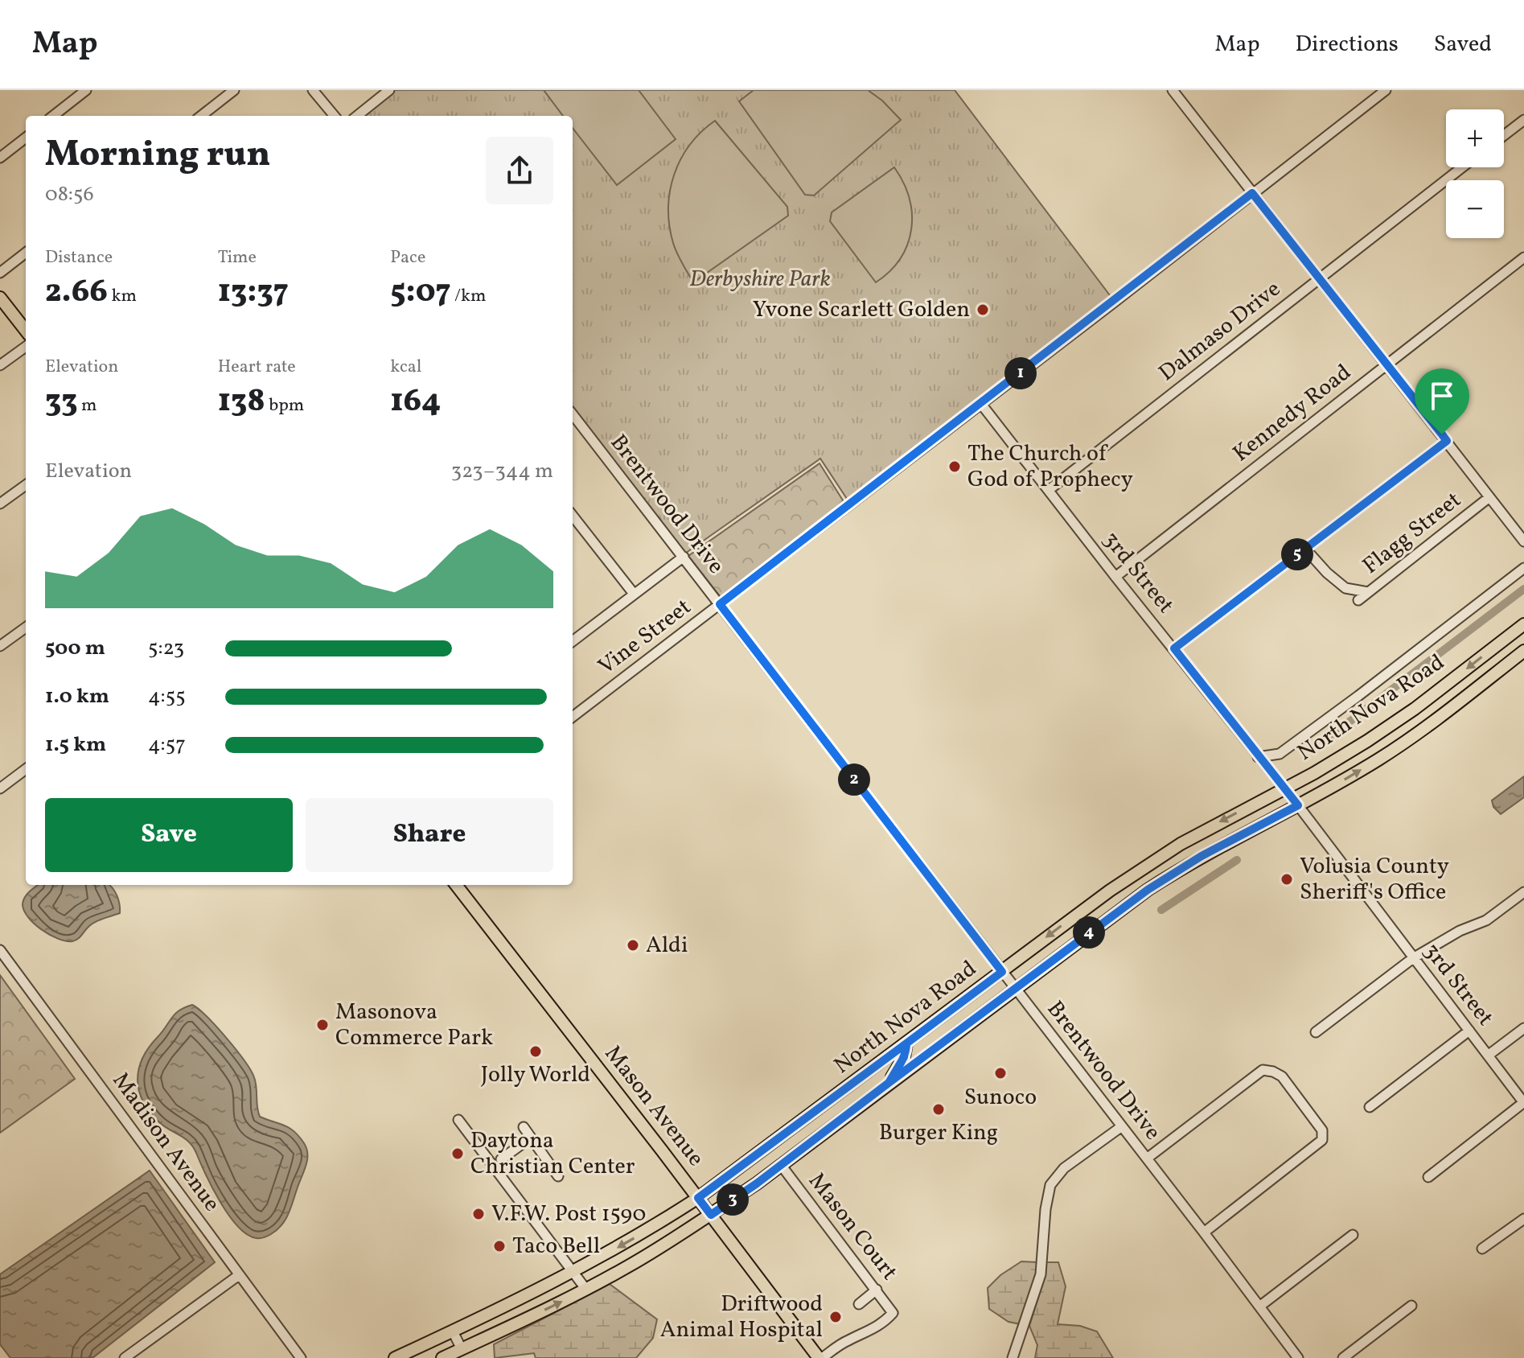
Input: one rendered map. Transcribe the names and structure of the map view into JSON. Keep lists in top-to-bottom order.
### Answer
{
  "streets": {
    "main road": ["North Nova Road", "Mason Avenue"],
    "street": [
      "Dalmaso Drive",
      "Kennedy Road",
      "Brentwood Drive",
      "Flagg Street",
      "3rd Street",
      "Vine Street",
      "Madison Avenue",
      "Mason Court"
    ]
  },
  "crossings": [
    ["Dalmaso Drive", "3rd Street"],
    ["Kennedy Road", "3rd Street"],
    ["Brentwood Drive", "Vine Street"],
    ["Brentwood Drive", "North Nova Road"],
    ["3rd Street", "Vine Street"],
    ["3rd Street", "North Nova Road"],
    ["North Nova Road", "Mason Avenue"],
    ["North Nova Road", "Mason Court"],
    ["Mason Avenue", "Mason Court"]
  ],
  "parks": ["Derbyshire Park"],
  "places": [
    "Yvone Scarlett Golden",
    "The Church of God of Prophecy",
    "Volusia County Sheriff's Office",
    "Aldi",
    "Masonova Commerce Park",
    "Jolly World",
    "Sunoco",
    "Burger King",
    "Daytona Christian Center",
    "V.F.W. Post 1590",
    "Taco Bell",
    "Driftwood Animal Hospital"
  ],
  "page": {
    "header": "Map",
    "nav": ["Map", "Directions", "Saved"],
    "map_buttons": ["+", "−"],
    "heading": ["Morning run", "08:56"],
    "stats": [
      ["Distance", "2.66 km"],
      ["Time", "13:37"],
      ["Pace", "5:07 /km"],
      ["Elevation", "33 m"],
      ["Heart rate", "138 bpm"],
      ["kcal", "164"]
    ],
    "pins": [
      "1",
      "5",
      "2",
      "4",
      "3"
    ],
    "chart": ["Elevation", "323–344 m"],
    "list": [
      {
        "name": "500 m",
        "note": "5:23"
      },
      {
        "name": "1.0 km",
        "note": "4:55"
      },
      {
        "name": "1.5 km",
        "note": "4:57"
      }
    ],
    "buttons": ["Save", "Share"]
  }
}
